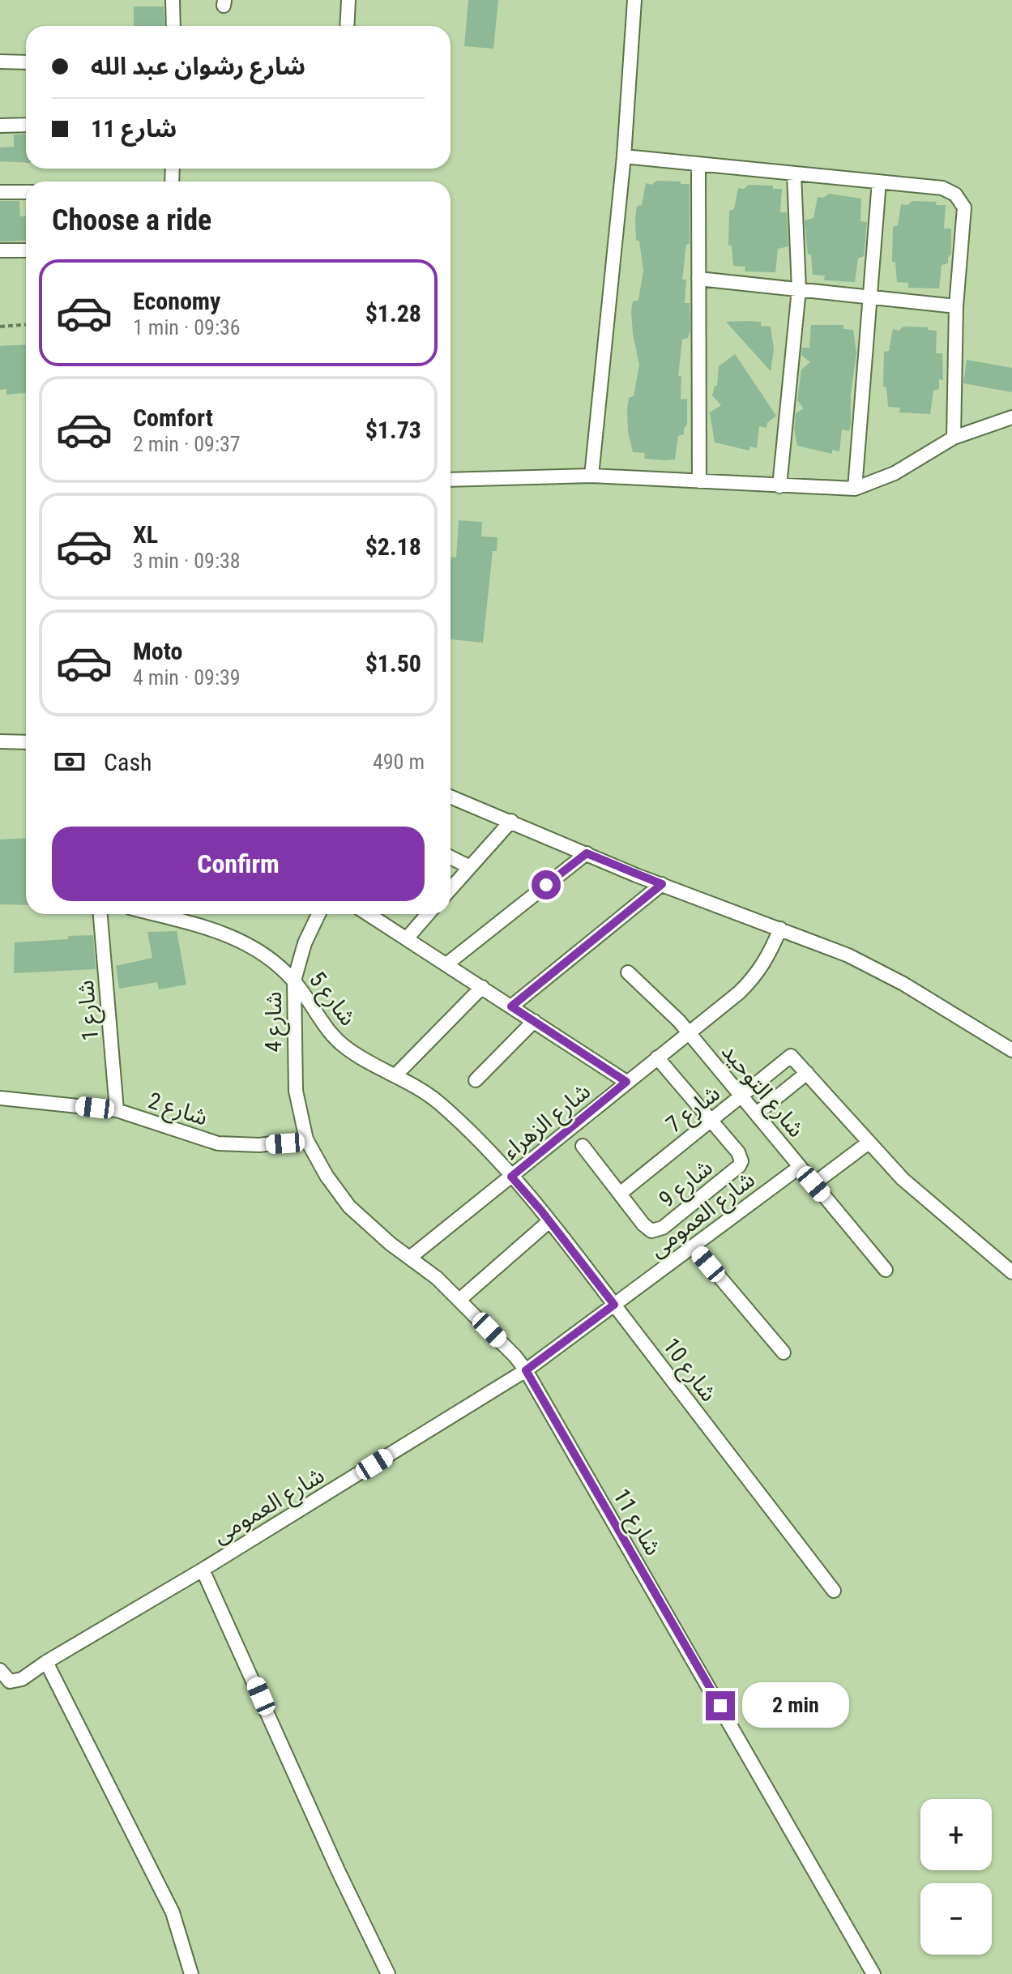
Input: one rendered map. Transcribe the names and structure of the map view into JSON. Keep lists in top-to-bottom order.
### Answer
{
  "streets": {
    "street": [
      "شارع 5",
      "شارع 1",
      "شارع 4",
      "شارع التوحيد",
      "شارع 2",
      "شارع 7",
      "شارع الزهراء",
      "شارع 9",
      "شارع العمومى",
      "شارع 10",
      "شارع 11"
    ]
  },
  "crossings": [
    ["شارع 5", "شارع 4"],
    ["شارع 5", "شارع الزهراء"],
    ["شارع 5", "شارع 10"],
    ["شارع 1", "شارع 2"],
    ["شارع 4", "شارع 2"],
    ["شارع 4", "شارع 11"],
    ["شارع التوحيد", "شارع 7"],
    ["شارع التوحيد", "شارع الزهراء"],
    ["شارع التوحيد", "شارع العمومى"],
    ["شارع 2", "شارع 11"],
    ["شارع 7", "شارع 9"],
    ["شارع الزهراء", "شارع 10"],
    ["شارع الزهراء", "شارع 11"],
    ["شارع العمومى", "شارع 10"],
    ["شارع العمومى", "شارع 11"]
  ],
  "page": {
    "banner": ["شارع رشوان عبد الله", "شارع 11"],
    "heading": "Choose a ride",
    "list": [
      {
        "name": "Economy",
        "note": "1 min · 09:36",
        "value": "$1.28"
      },
      {
        "name": "Comfort",
        "note": "2 min · 09:37",
        "value": "$1.73"
      },
      {
        "name": "XL",
        "note": "3 min · 09:38",
        "value": "$2.18"
      },
      {
        "name": "Moto",
        "note": "4 min · 09:39",
        "value": "$1.50"
      }
    ],
    "pay": ["Cash", "490 m"],
    "buttons": "Confirm",
    "bubble": "2 min",
    "map_buttons": ["+", "−"]
  }
}
